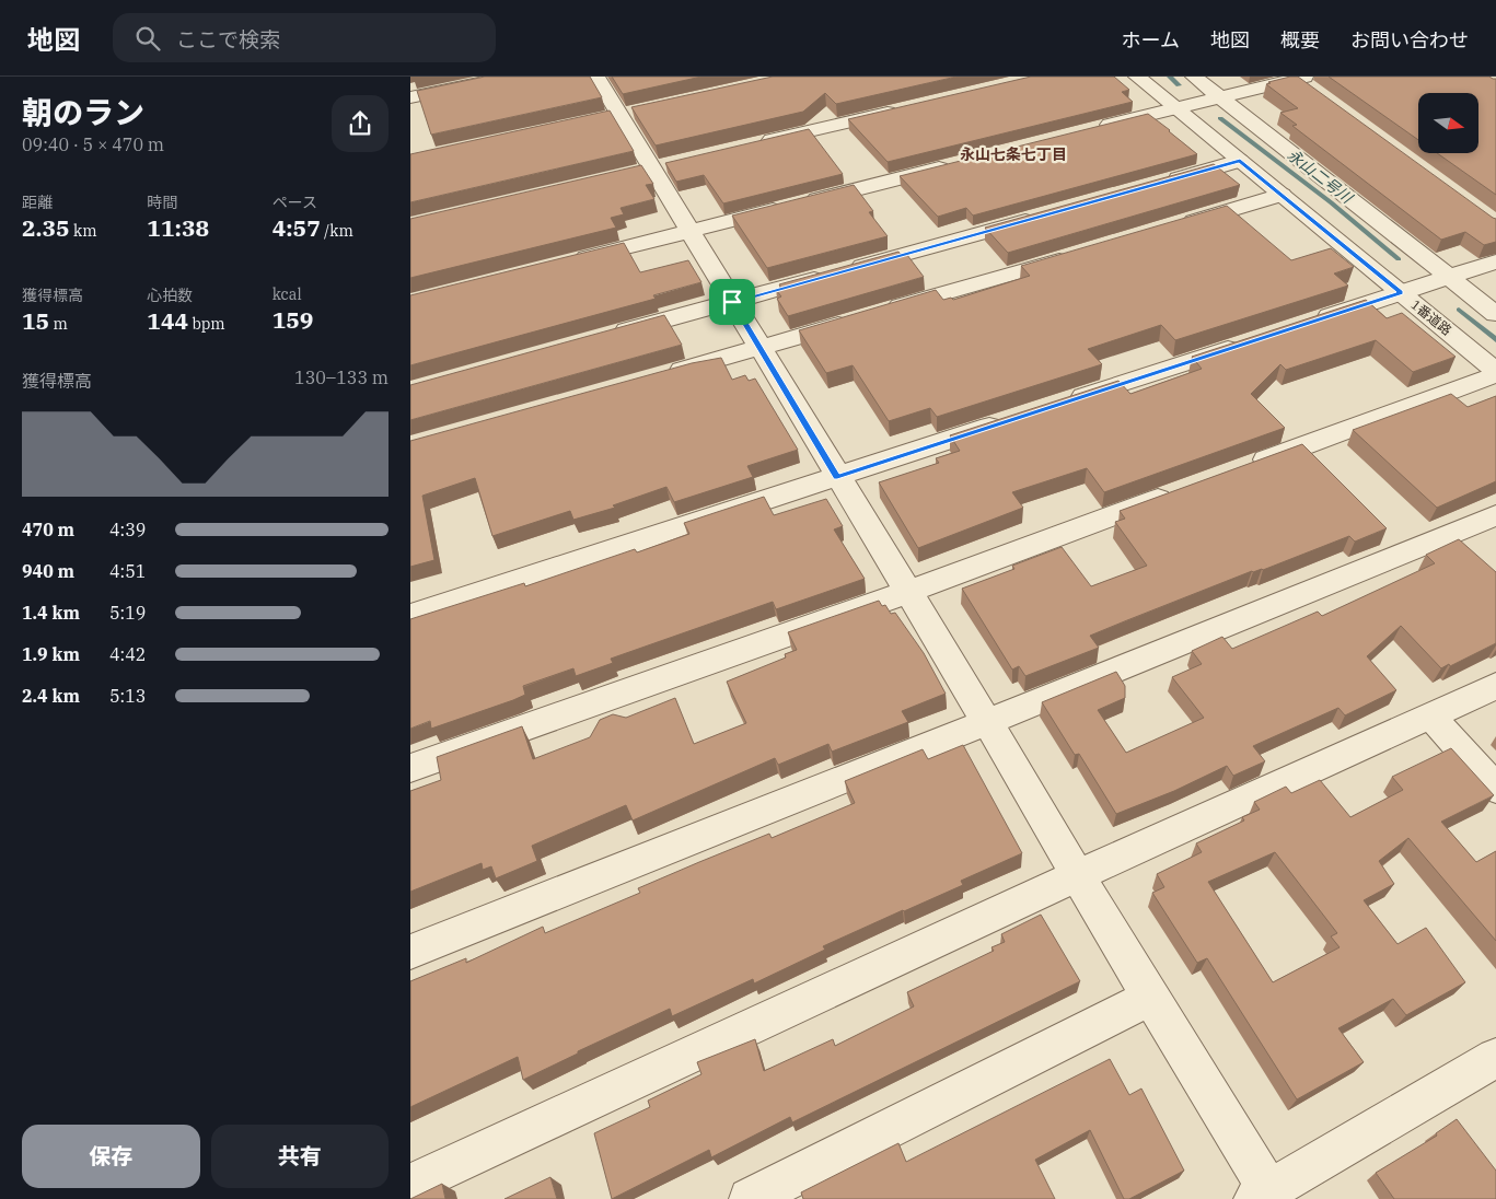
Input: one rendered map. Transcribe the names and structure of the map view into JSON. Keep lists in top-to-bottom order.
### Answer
{
  "streets": {
    "street": ["1番道路"]
  },
  "districts": ["永山七条七丁目"],
  "water": ["永山二号川"],
  "north": "right",
  "page": {
    "header": "地図",
    "search": "ここで検索",
    "nav": [
      "ホーム",
      "地図",
      "概要",
      "お問い合わせ"
    ],
    "heading": ["朝のラン", "09:40 · 5 × 470 m"],
    "stats": [
      ["距離", "2.35 km"],
      ["時間", "11:38"],
      ["ペース", "4:57 /km"],
      ["獲得標高", "15 m"],
      ["心拍数", "144 bpm"],
      ["kcal", "159"]
    ],
    "chart": ["獲得標高", "130–133 m"],
    "list": [
      {
        "name": "470 m",
        "note": "4:39"
      },
      {
        "name": "940 m",
        "note": "4:51"
      },
      {
        "name": "1.4 km",
        "note": "5:19"
      },
      {
        "name": "1.9 km",
        "note": "4:42"
      },
      {
        "name": "2.4 km",
        "note": "5:13"
      }
    ],
    "buttons": ["保存", "共有"]
  }
}
